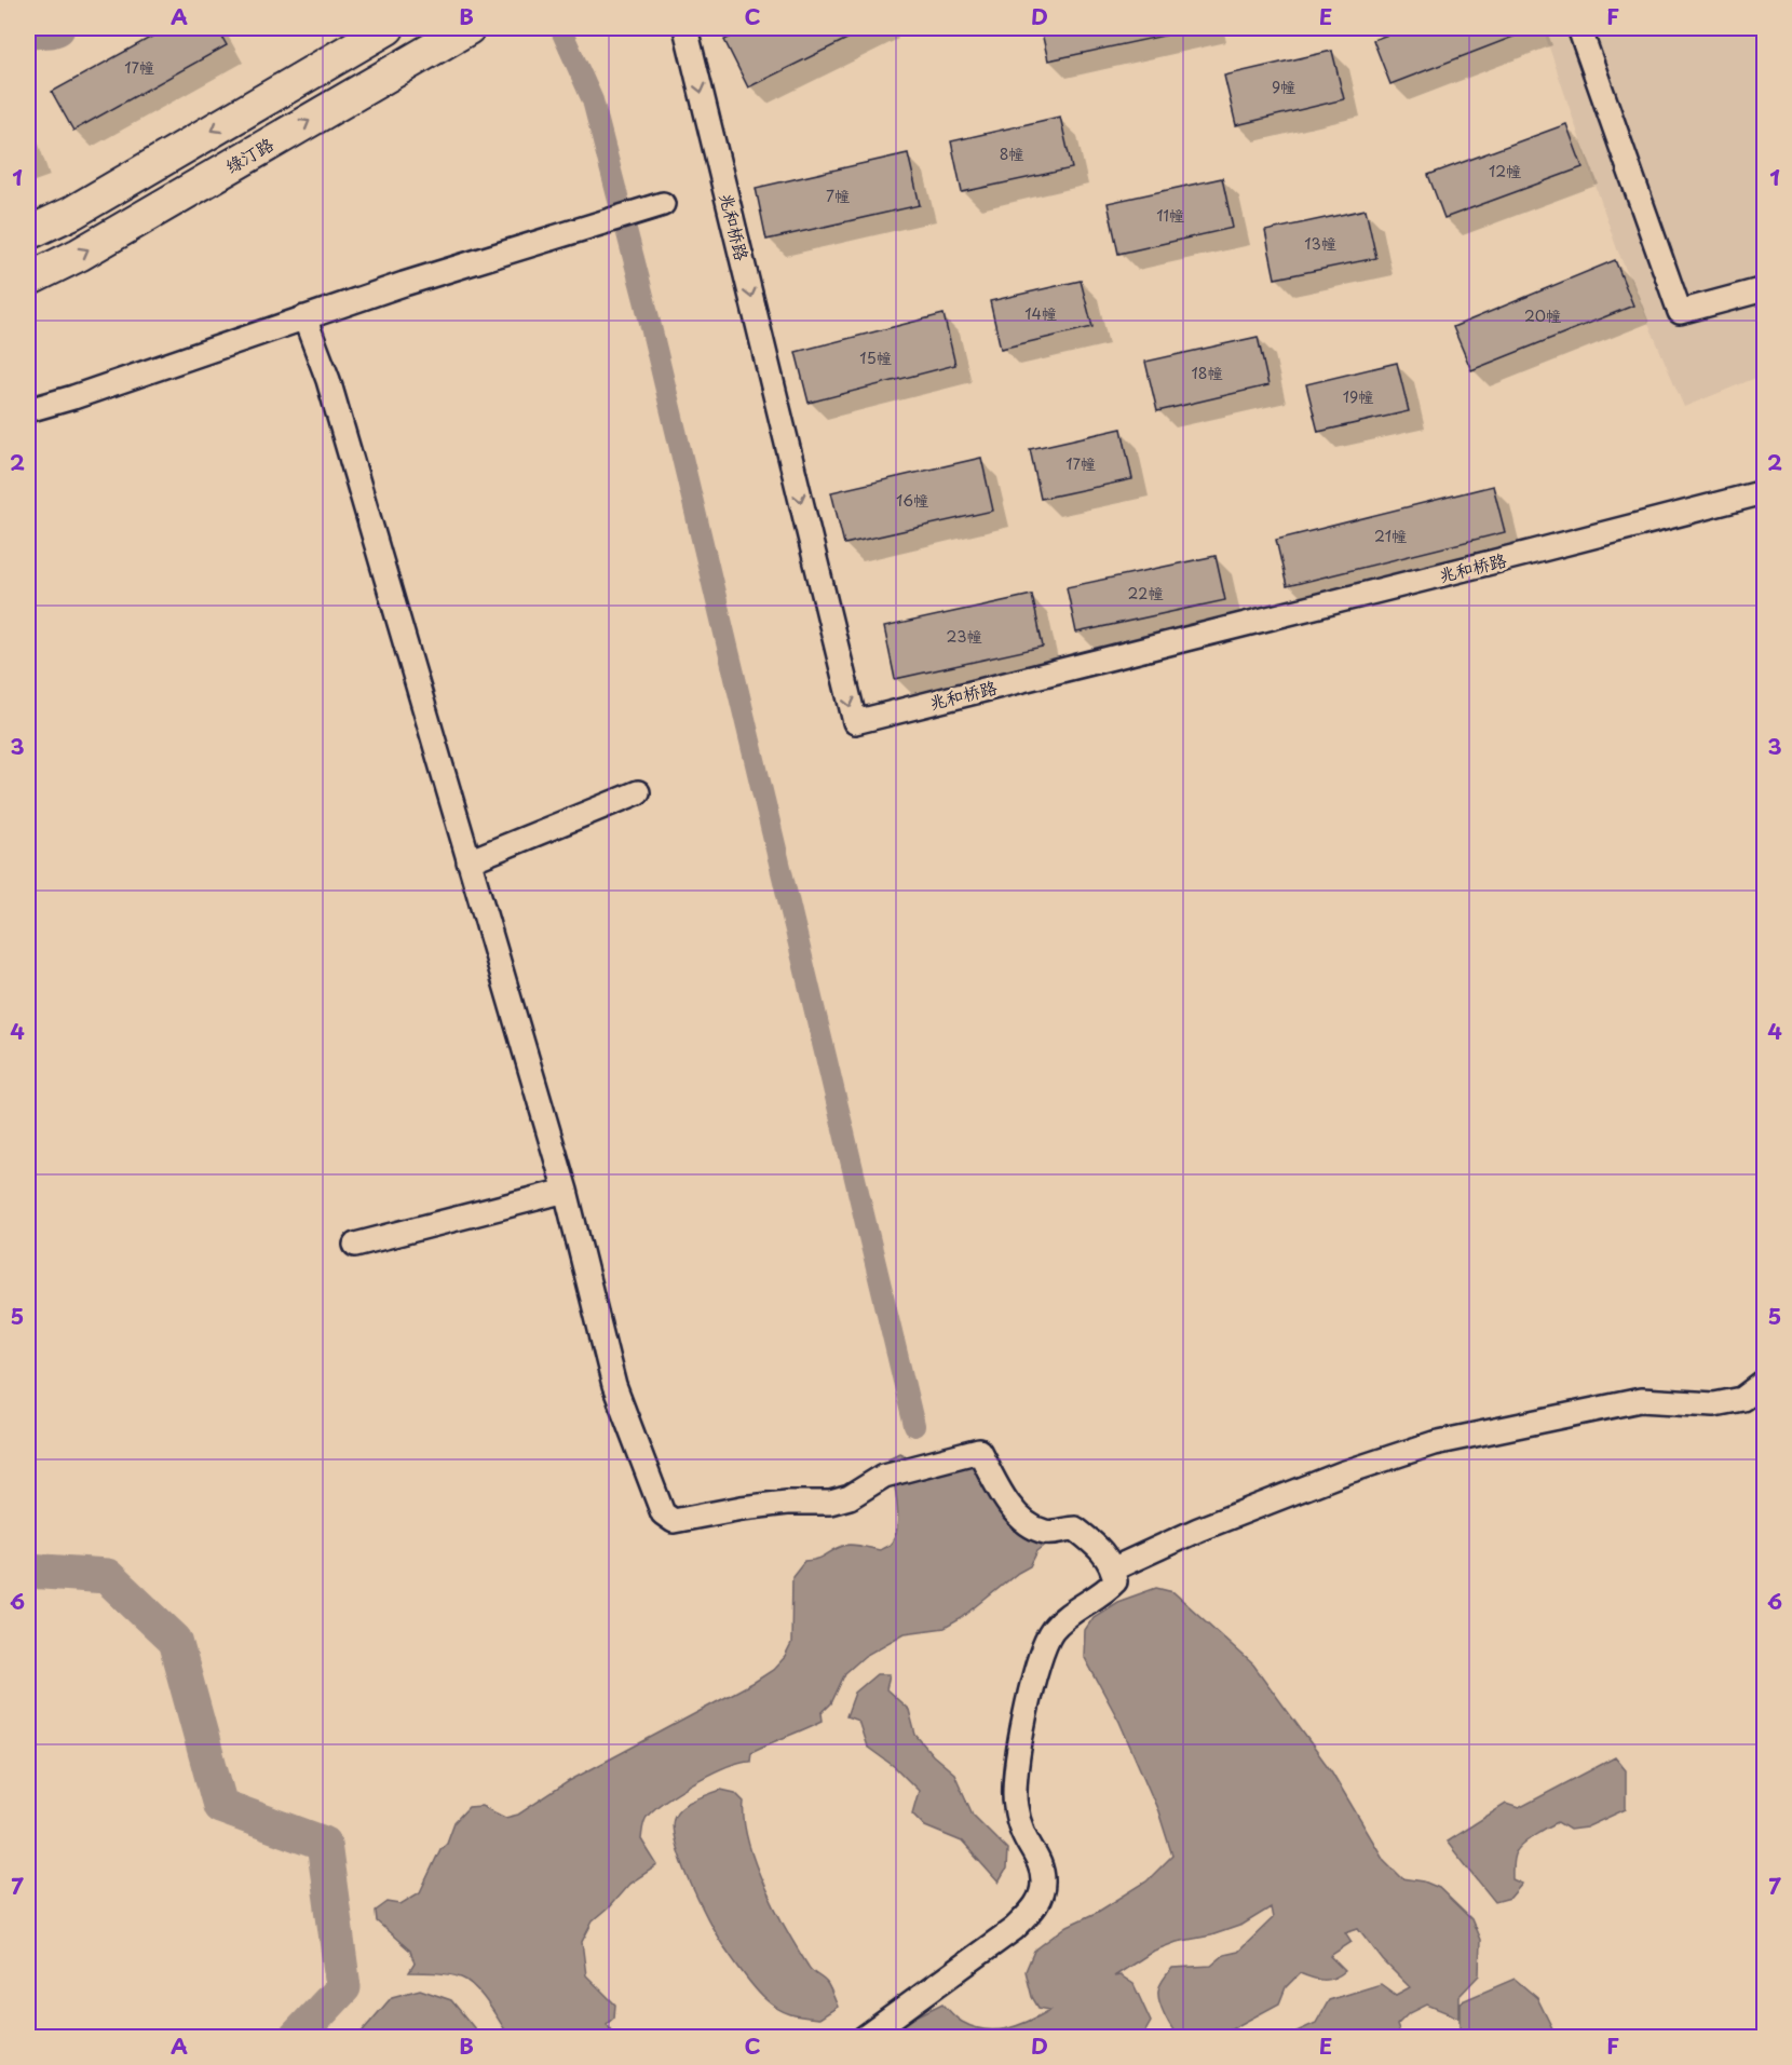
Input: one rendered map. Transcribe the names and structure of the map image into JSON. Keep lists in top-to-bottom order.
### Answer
{
  "streets": {
    "main road": ["绿汀路"],
    "street": ["兆和桥路"]
  },
  "house_numbers": [
    "17幢",
    "9幢",
    "8幢",
    "12幢",
    "7幢",
    "11幢",
    "13幢",
    "14幢",
    "20幢",
    "15幢",
    "18幢",
    "19幢",
    "17幢",
    "16幢",
    "21幢",
    "22幢",
    "23幢"
  ],
  "grid": {
    "columns": [
      "A",
      "B",
      "C",
      "D",
      "E",
      "F"
    ],
    "rows": [
      "1",
      "2",
      "3",
      "4",
      "5",
      "6",
      "7"
    ]
  }
}
